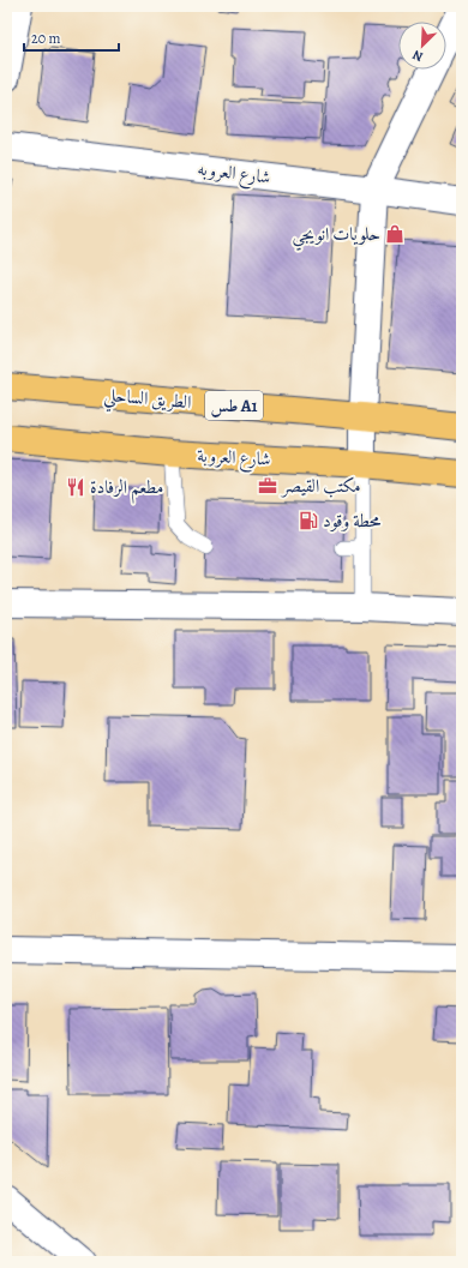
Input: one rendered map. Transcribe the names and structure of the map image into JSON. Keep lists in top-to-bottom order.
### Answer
{
  "streets": {
    "highway": ["الطريق الساحلي", "طس A1", "شارع العروبة"],
    "street": ["شارع العروبه"]
  },
  "places": {
    "shop": ["حلويات انويجي"],
    "office": ["مكتب القيصر"],
    "restaurant": ["مطعم الرفادة"],
    "fuel station": ["محطة وقود"]
  },
  "scale_bar": "20 m",
  "north": "bottom left"
}
